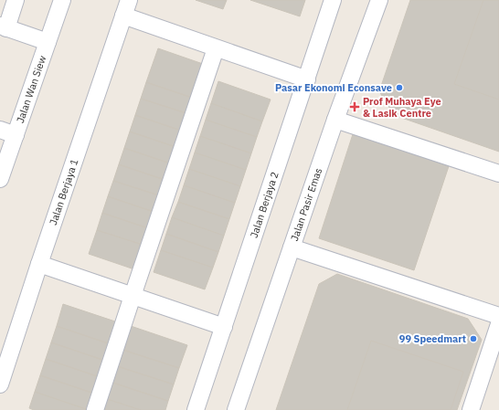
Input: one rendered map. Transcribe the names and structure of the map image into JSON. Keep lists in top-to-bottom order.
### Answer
{
  "streets": {
    "street": [
      "Jalan Wan Siew",
      "Jalan Berjaya 1",
      "Jalan Pasir Emas",
      "Jalan Berjaya 2"
    ]
  },
  "places": {
    "other": ["Pasar Ekonomi Econsave", "99 Speedmart"],
    "health": ["Prof Muhaya Eye & Lasik Centre"]
  }
}
